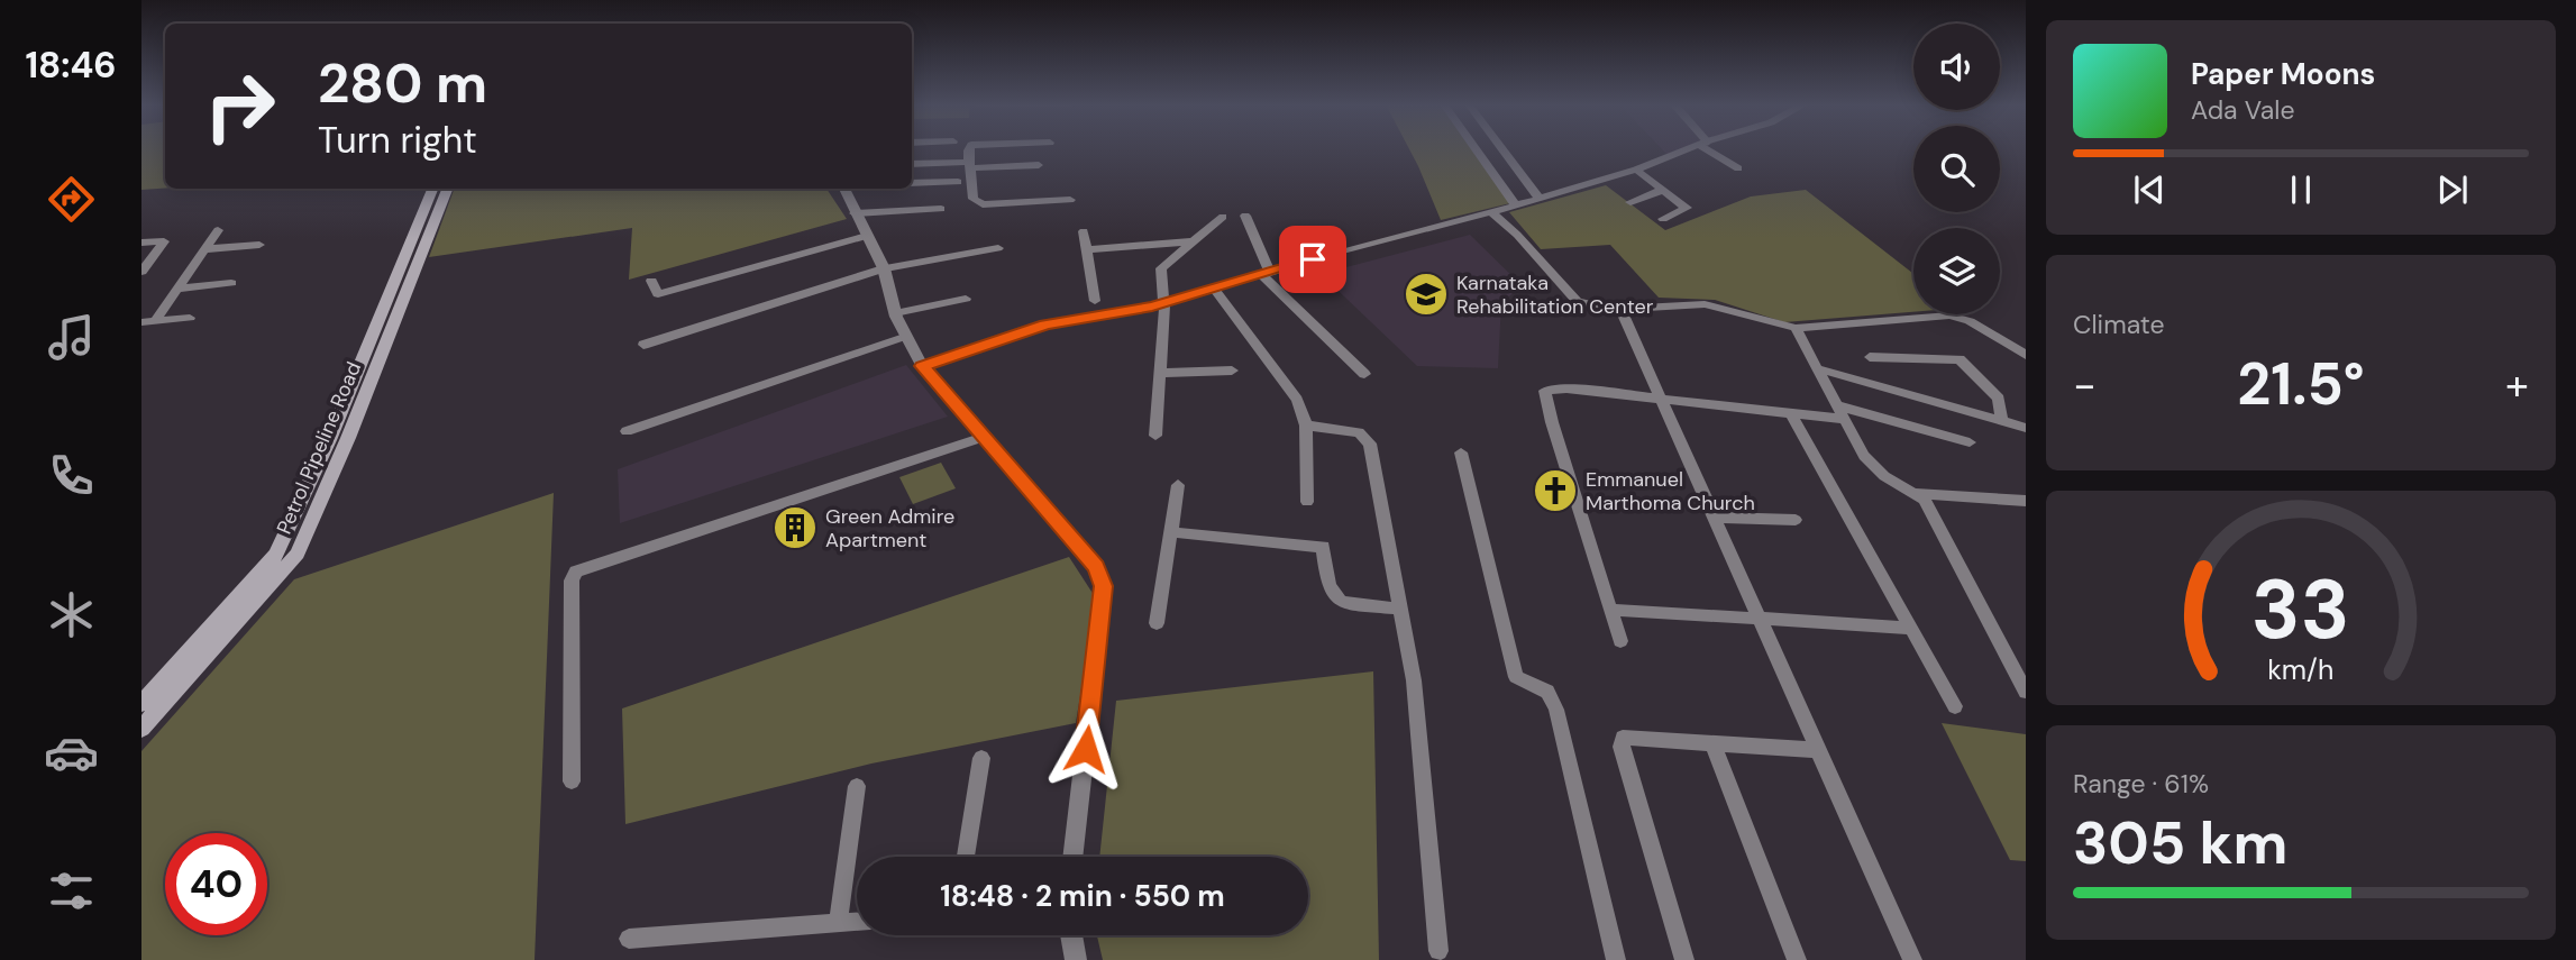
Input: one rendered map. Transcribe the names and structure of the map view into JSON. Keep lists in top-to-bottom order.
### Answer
{
  "streets": {
    "main road": ["Petrol Pipeline Road"]
  },
  "places": {
    "school or university": ["Karnataka Rehabilitation Center"],
    "church": ["Emmanuel Marthoma Church"],
    "building": ["Green Admire Apartment"]
  },
  "page": {
    "tabs": "18:46",
    "turn": ["280 m", "Turn right"],
    "song": ["Paper Moons", "Ada Vale"],
    "tile": [
      "Climate",
      ["Range · 61%", "305 km"]
    ],
    "heat": ["−", "21.5°", "+"],
    "limit": "40",
    "trip": "18:48 · 2 min · 550 m",
    "gauge": ["33", "km/h"]
  }
}
